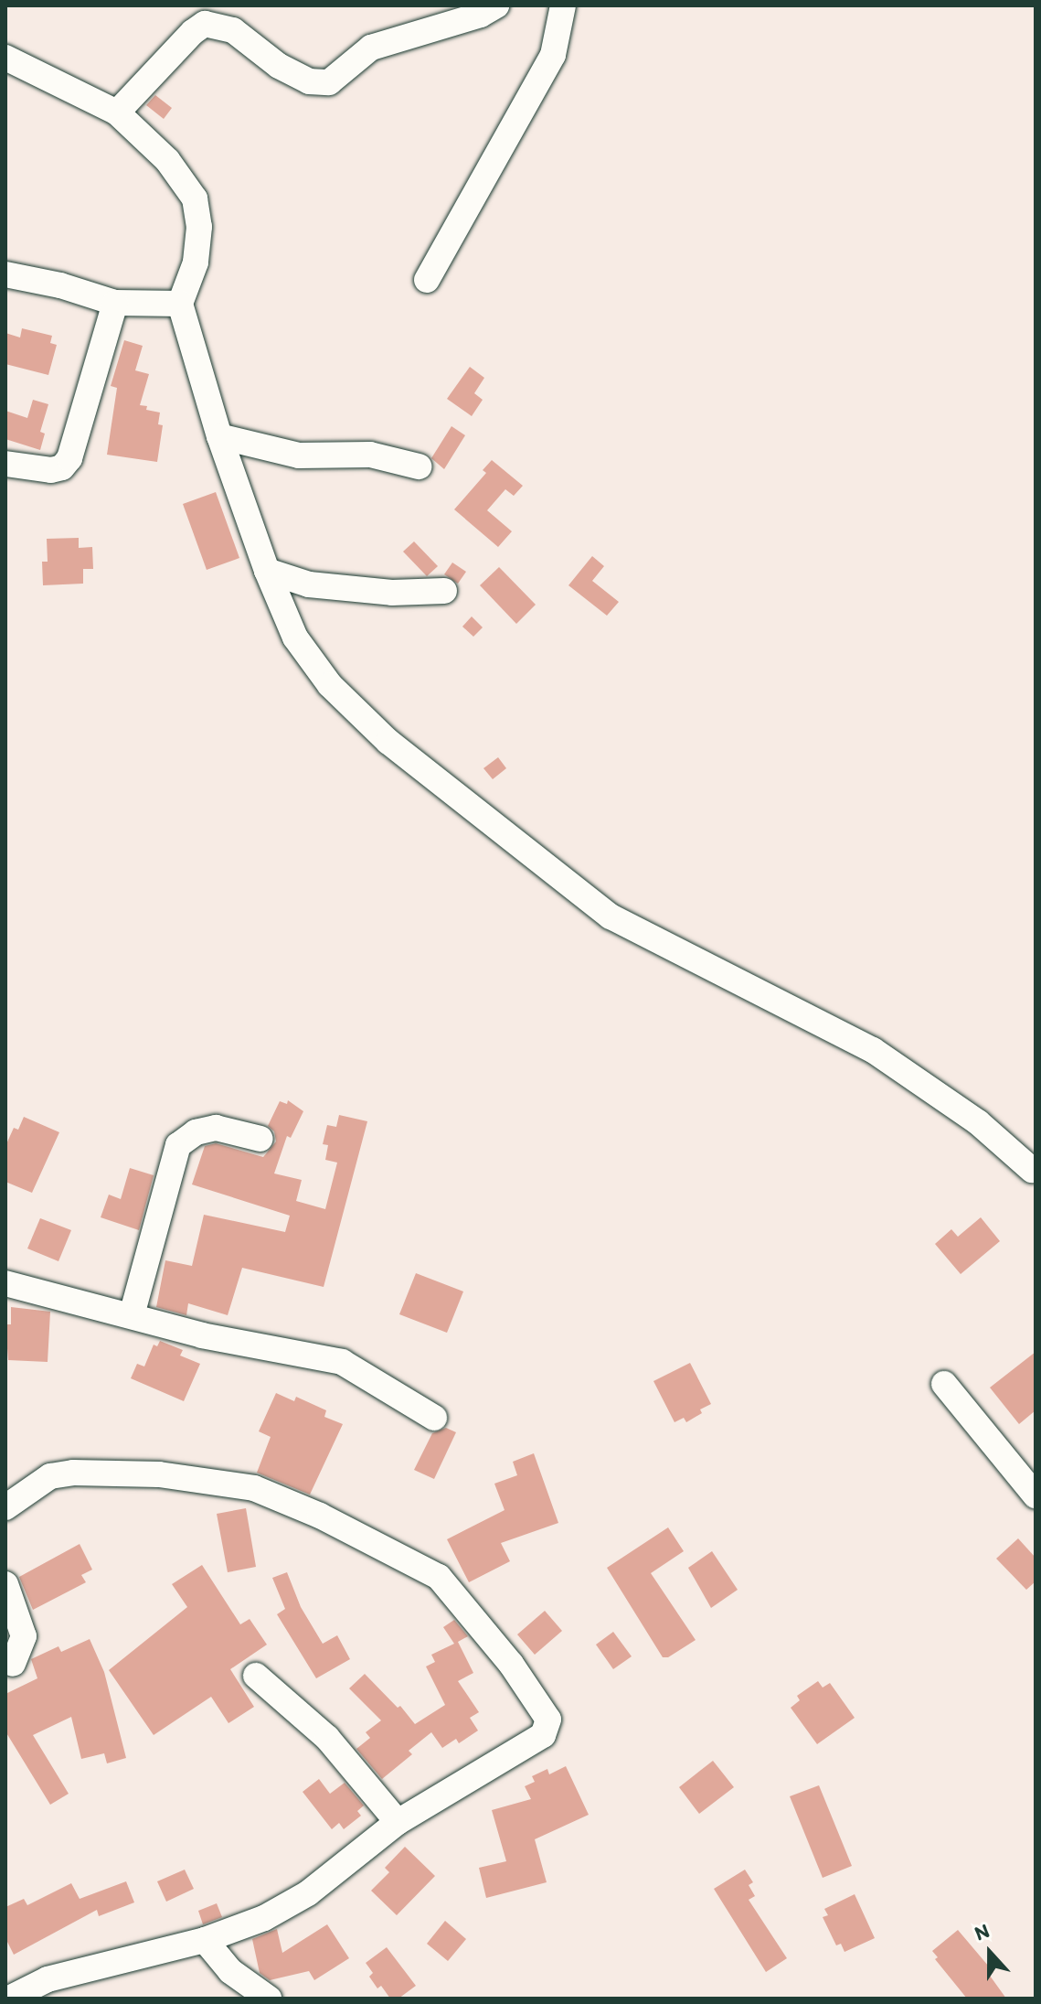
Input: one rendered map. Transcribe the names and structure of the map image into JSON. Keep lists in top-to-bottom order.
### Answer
{
  "north": "top"
}
